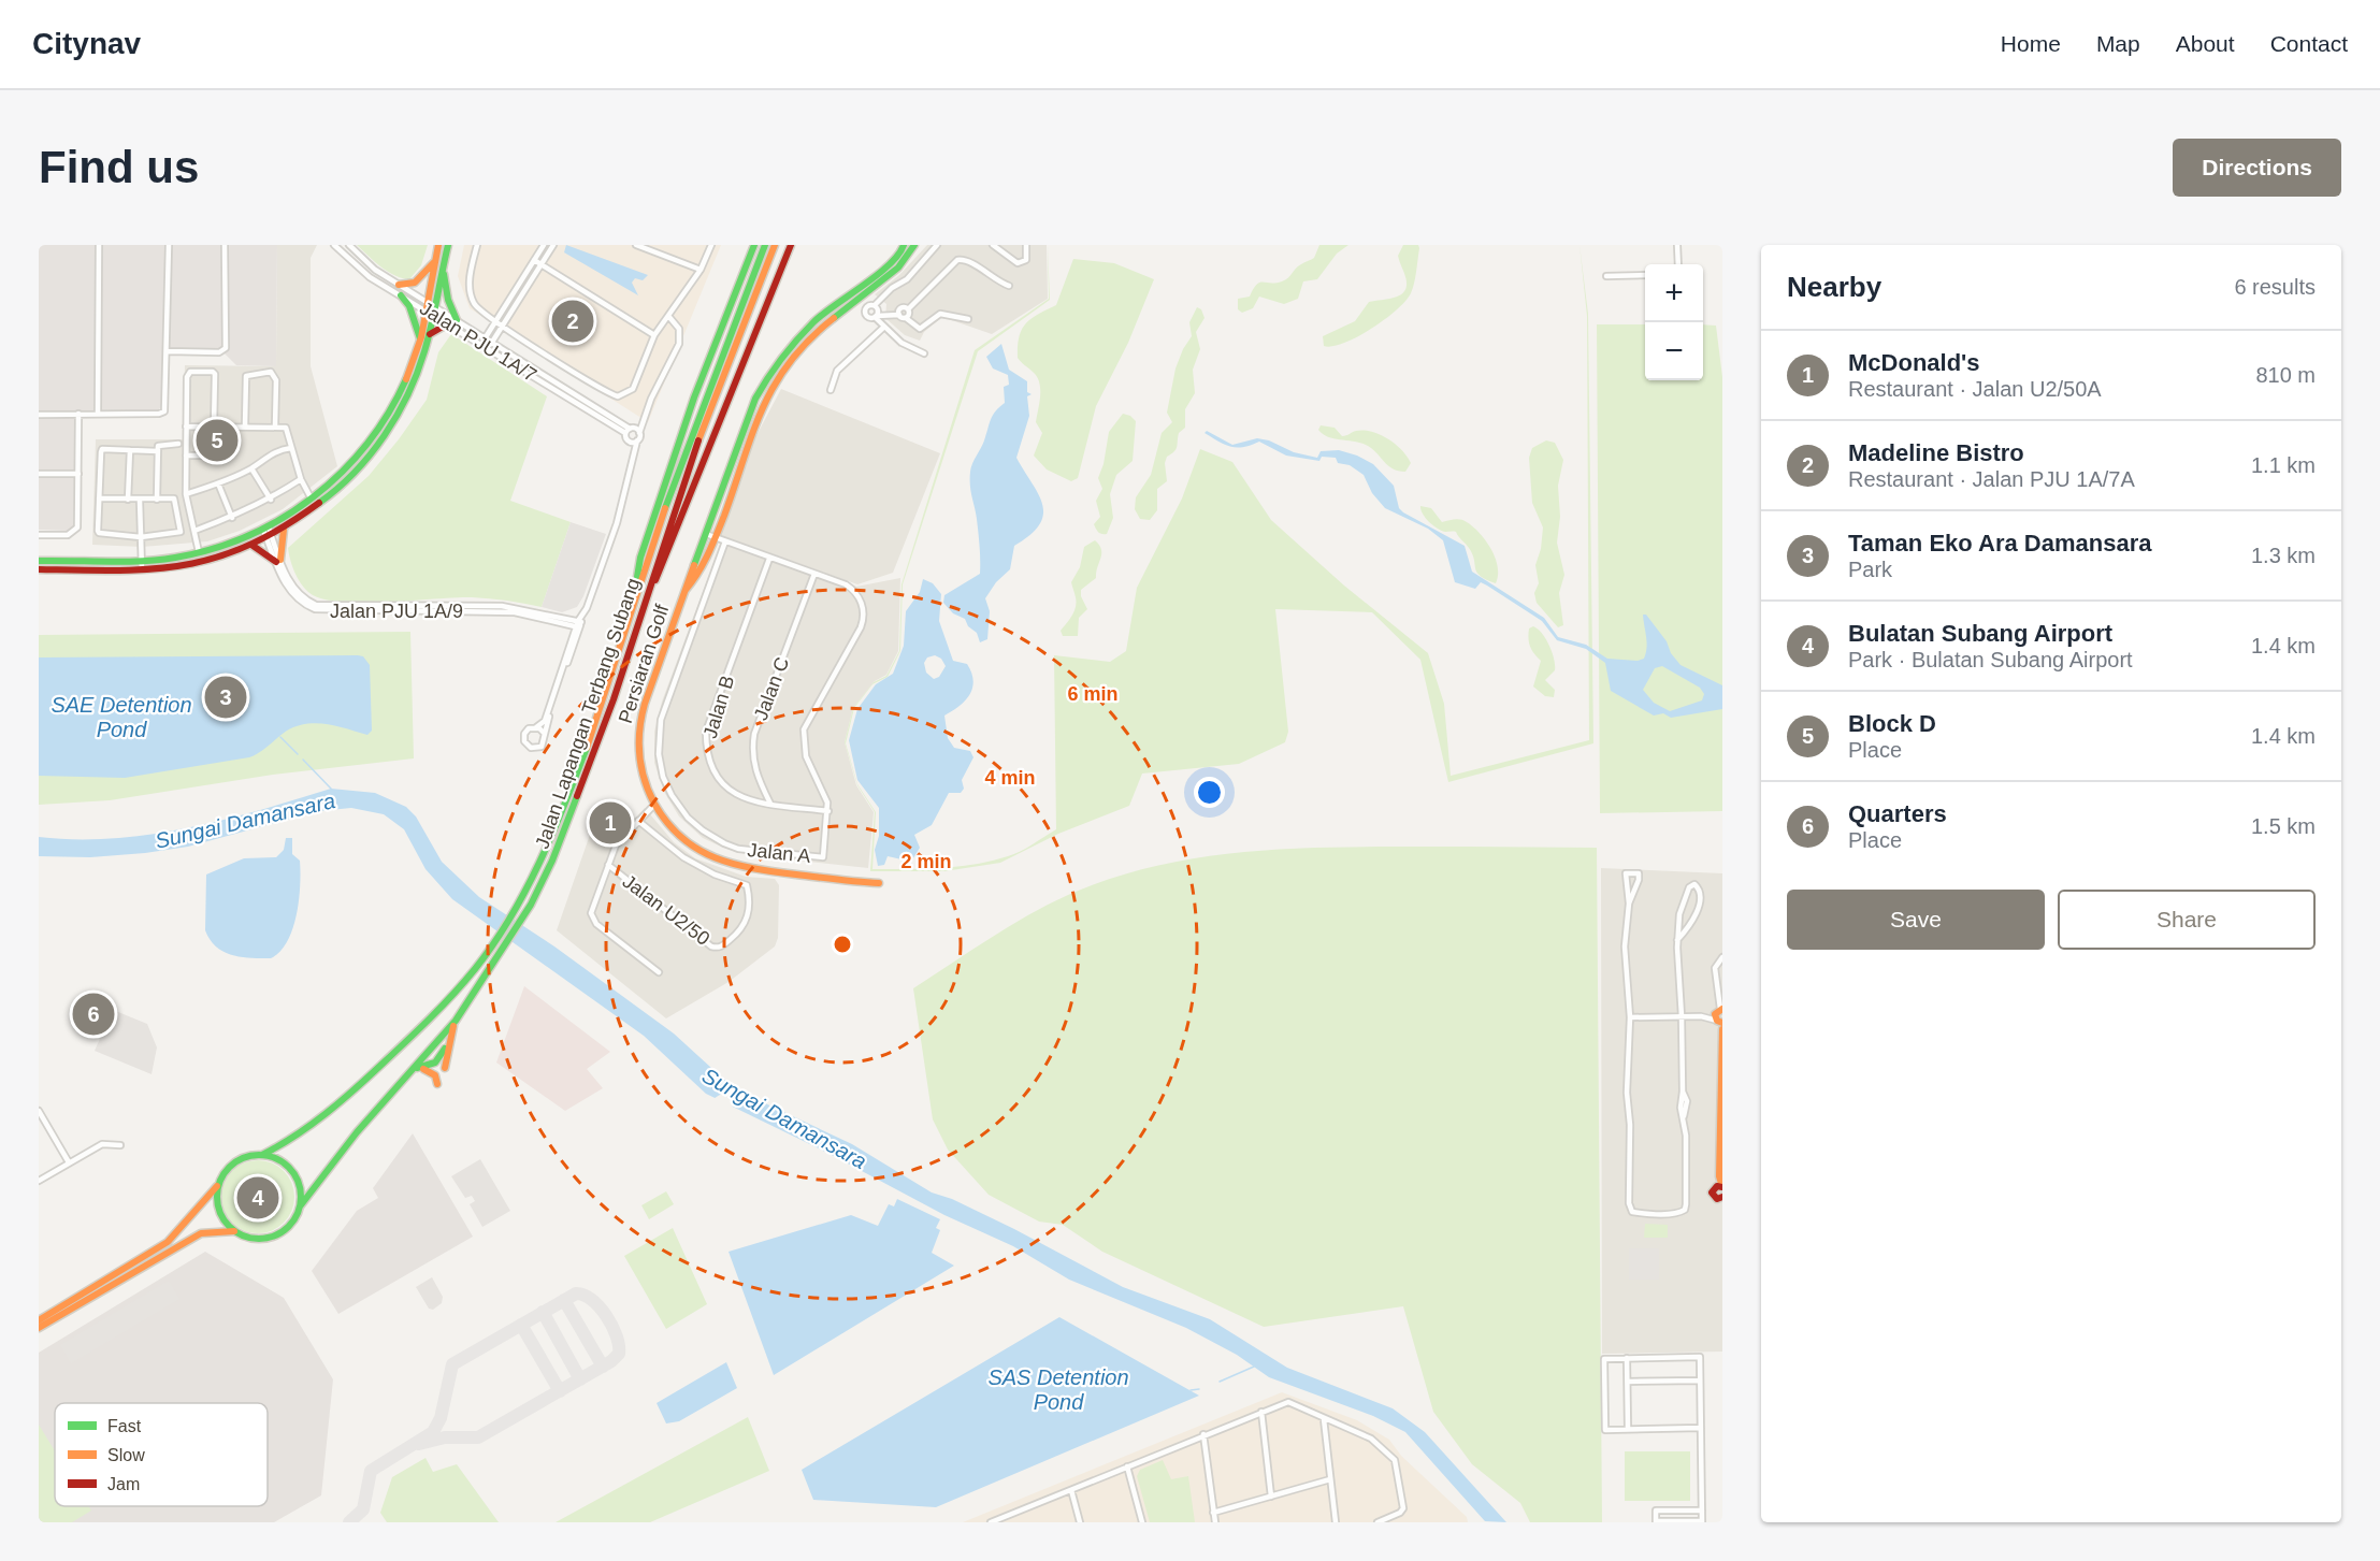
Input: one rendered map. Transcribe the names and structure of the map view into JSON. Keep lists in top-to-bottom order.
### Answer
{
  "streets": {
    "main road": ["Persiaran Golf", "Jalan Lapangan Terbang Subang"],
    "street": [
      "Jalan PJU 1A/7",
      "Jalan PJU 1A/9",
      "Jalan C",
      "Jalan B",
      "Jalan A",
      "Jalan U2/50"
    ]
  },
  "crossings": [
    ["Persiaran Golf", "Jalan A"],
    ["Jalan C", "Jalan B"],
    ["Jalan C", "Jalan A"],
    ["Jalan B", "Jalan A"]
  ],
  "water": ["SAE Detention Pond", "Sungai Damansara", "SAS Detention Pond"],
  "legend": ["Fast", "Slow", "Jam"],
  "page": {
    "header": "Citynav",
    "nav": [
      "Home",
      "Map",
      "About",
      "Contact"
    ],
    "buttons": [
      "Directions",
      ["Save", "Share"]
    ],
    "title": "Find us",
    "heading": ["Nearby", "6 results"],
    "map_buttons": ["+", "−"],
    "pins": [
      "2",
      "5",
      "3",
      "1",
      "6",
      "4"
    ],
    "list": [
      {
        "mark": "1",
        "name": "McDonald's",
        "note": "Restaurant · Jalan U2/50A",
        "value": "810 m"
      },
      {
        "mark": "2",
        "name": "Madeline Bistro",
        "note": "Restaurant · Jalan PJU 1A/7A",
        "value": "1.1 km"
      },
      {
        "mark": "3",
        "name": "Taman Eko Ara Damansara",
        "note": "Park",
        "value": "1.3 km"
      },
      {
        "mark": "4",
        "name": "Bulatan Subang Airport",
        "note": "Park · Bulatan Subang Airport",
        "value": "1.4 km"
      },
      {
        "mark": "5",
        "name": "Block D",
        "note": "Place",
        "value": "1.4 km"
      },
      {
        "mark": "6",
        "name": "Quarters",
        "note": "Place",
        "value": "1.5 km"
      }
    ]
  },
  "rings": ["6 min", "4 min", "2 min"]
}
